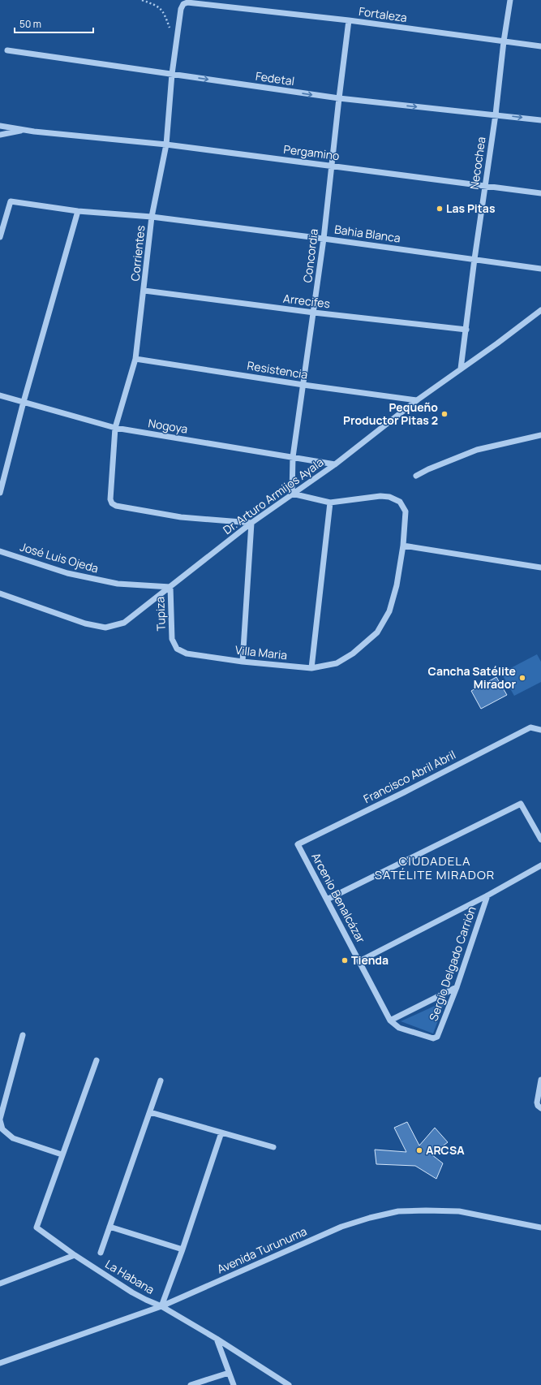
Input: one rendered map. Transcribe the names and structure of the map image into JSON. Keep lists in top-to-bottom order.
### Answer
{
  "streets": {
    "street": [
      "Fortaleza",
      "Fedetal",
      "Pergamino",
      "Necochea",
      "Bahia Blanca",
      "Corrientes",
      "Concordia",
      "Arrecifes",
      "Resistencia",
      "Nogoya",
      "Dr. Arturo Armijos Ayala",
      "José Luis Ojeda",
      "Tupiza",
      "Villa Maria",
      "Francisco Abril Abril",
      "Arcenio Benalcázar",
      "Sergio Delgado Carrión",
      "Avenida Turunuma",
      "La Habana"
    ]
  },
  "crossings": [
    ["Fortaleza", "Necochea"],
    ["Fortaleza", "Corrientes"],
    ["Fortaleza", "Concordia"],
    ["Fedetal", "Necochea"],
    ["Fedetal", "Corrientes"],
    ["Fedetal", "Concordia"],
    ["Pergamino", "Necochea"],
    ["Pergamino", "Corrientes"],
    ["Pergamino", "Concordia"],
    ["Necochea", "Bahia Blanca"],
    ["Necochea", "Arrecifes"],
    ["Necochea", "Dr. Arturo Armijos Ayala"],
    ["Bahia Blanca", "Corrientes"],
    ["Bahia Blanca", "Concordia"],
    ["Corrientes", "Arrecifes"],
    ["Corrientes", "Resistencia"],
    ["Corrientes", "Nogoya"],
    ["Corrientes", "Dr. Arturo Armijos Ayala"],
    ["Concordia", "Arrecifes"],
    ["Concordia", "Resistencia"],
    ["Concordia", "Nogoya"],
    ["Concordia", "Dr. Arturo Armijos Ayala"],
    ["Resistencia", "Dr. Arturo Armijos Ayala"],
    ["Nogoya", "Dr. Arturo Armijos Ayala"],
    ["Dr. Arturo Armijos Ayala", "José Luis Ojeda"],
    ["Dr. Arturo Armijos Ayala", "Tupiza"],
    ["José Luis Ojeda", "Tupiza"],
    ["Tupiza", "Villa Maria"],
    ["Francisco Abril Abril", "Arcenio Benalcázar"],
    ["Arcenio Benalcázar", "Sergio Delgado Carrión"],
    ["Avenida Turunuma", "La Habana"]
  ],
  "one_way": ["Fedetal"],
  "districts": ["CIUDADELA SATÉLITE MIRADOR"],
  "places": [
    "Las Pitas",
    "Pequeño Productor Pitas 2",
    "Cancha Satélite Mirador",
    "Tienda",
    "ARCSA"
  ],
  "scale_bar": "50 m"
}
